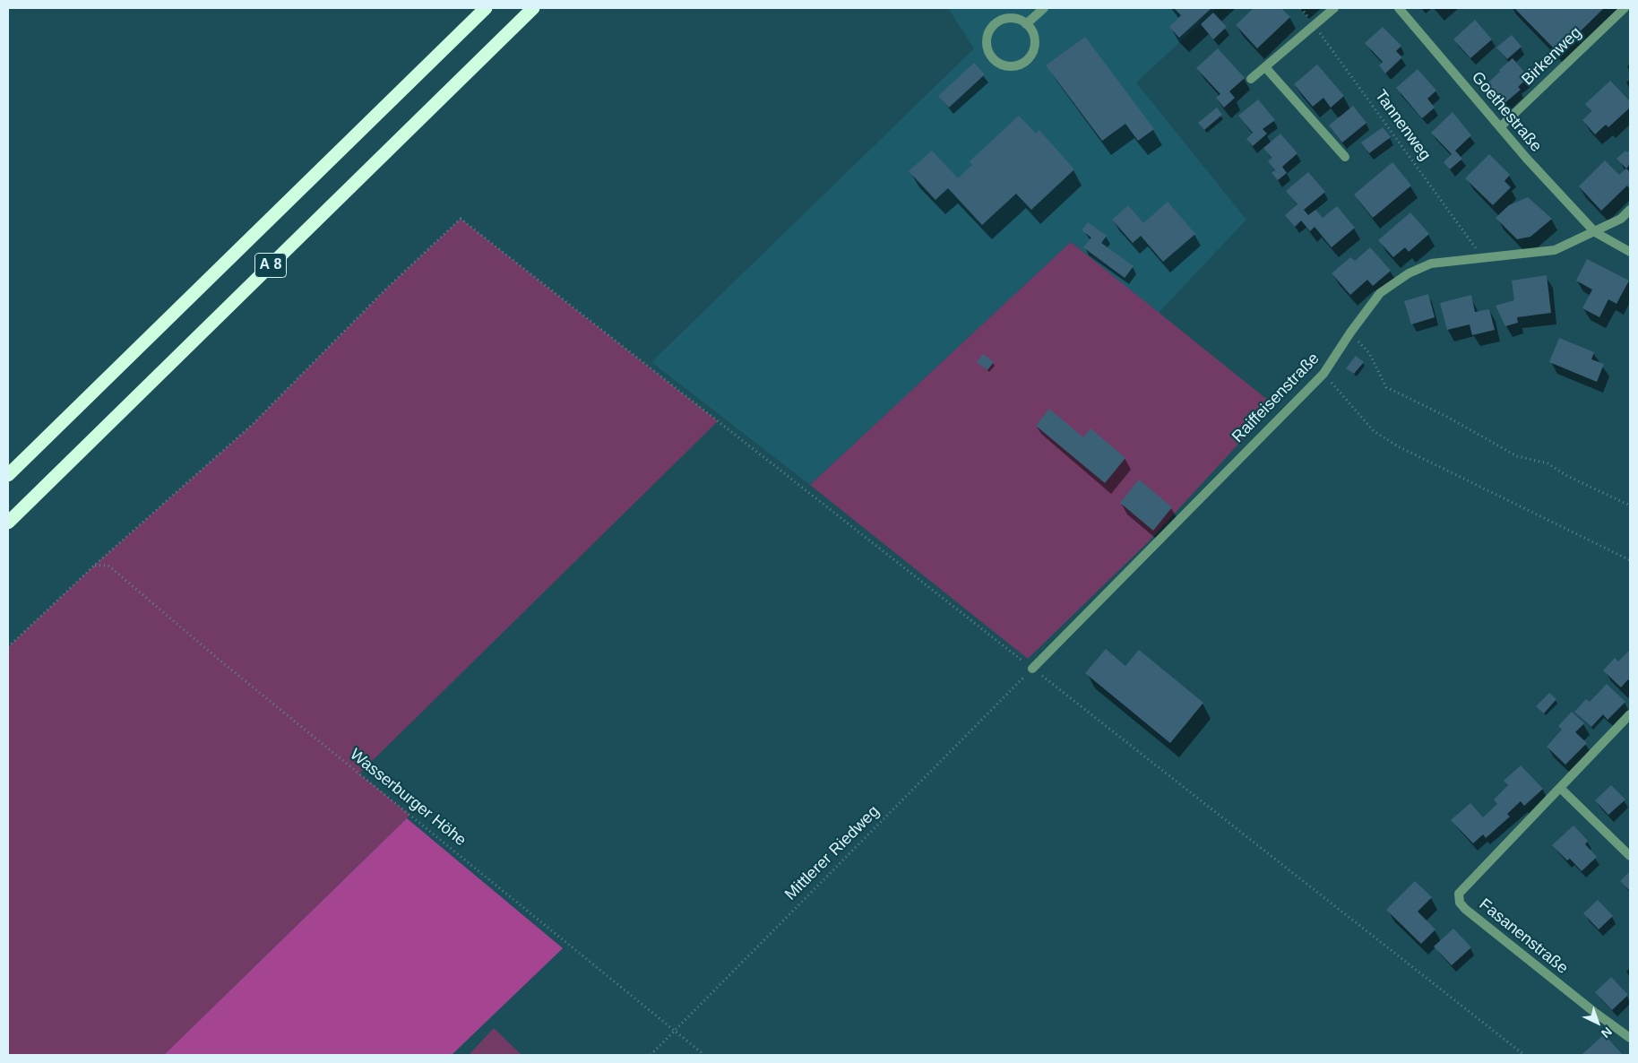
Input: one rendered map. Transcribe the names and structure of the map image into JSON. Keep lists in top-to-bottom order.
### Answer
{
  "streets": {
    "highway": ["A 8"],
    "street": [
      "Birkenweg",
      "Goethestraße",
      "Raiffeisenstraße",
      "Fasanenstraße"
    ],
    "path": ["Tannenweg", "Wasserburger Höhe", "Mittlerer Riedweg"]
  },
  "crossings": [
    ["Birkenweg", "Goethestraße"],
    ["Goethestraße", "Raiffeisenstraße"],
    ["Tannenweg", "Raiffeisenstraße"],
    ["Raiffeisenstraße", "Mittlerer Riedweg"],
    ["Wasserburger Höhe", "Mittlerer Riedweg"]
  ],
  "north": "bottom right"
}
